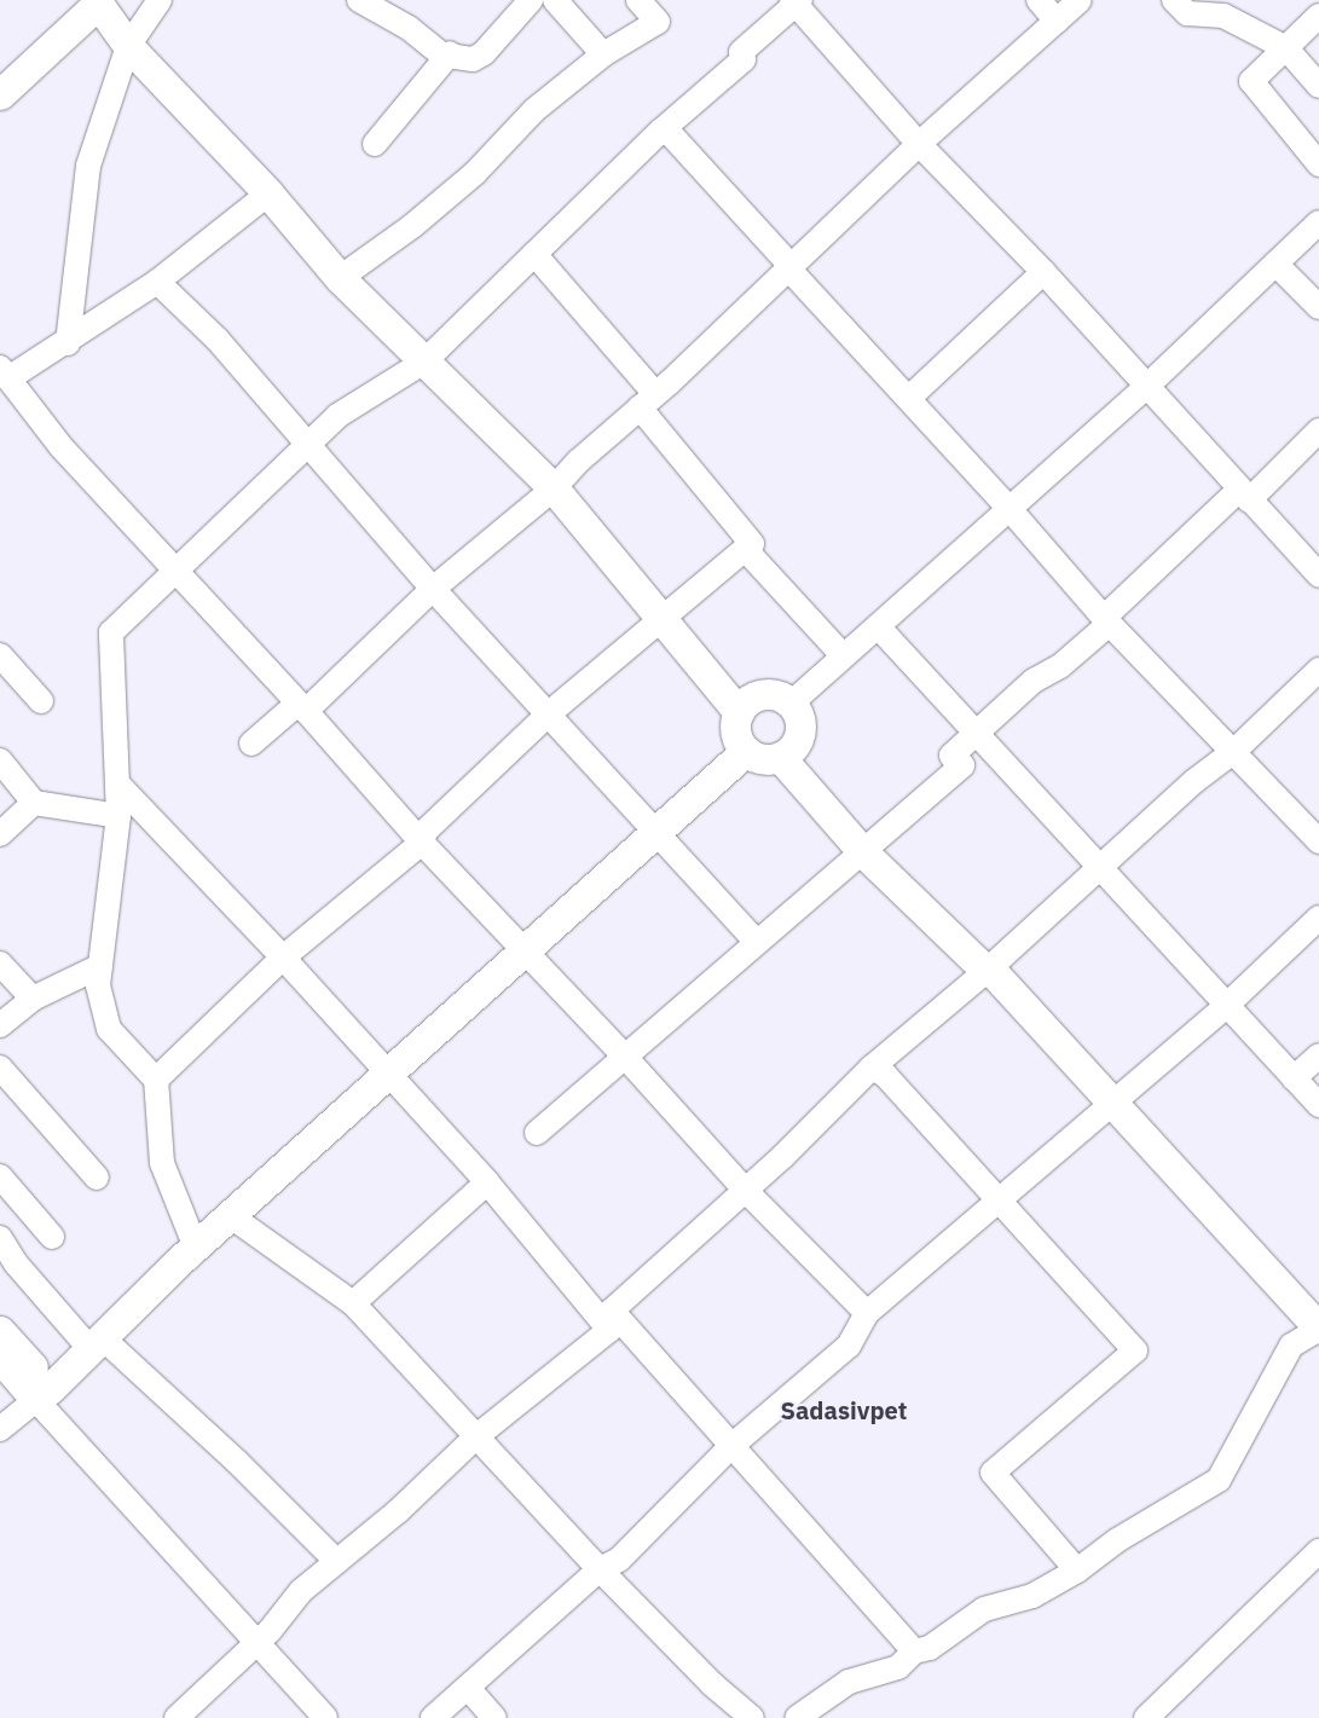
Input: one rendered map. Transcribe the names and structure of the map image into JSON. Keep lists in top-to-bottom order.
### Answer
{
  "districts": ["Sadasivpet"]
}
